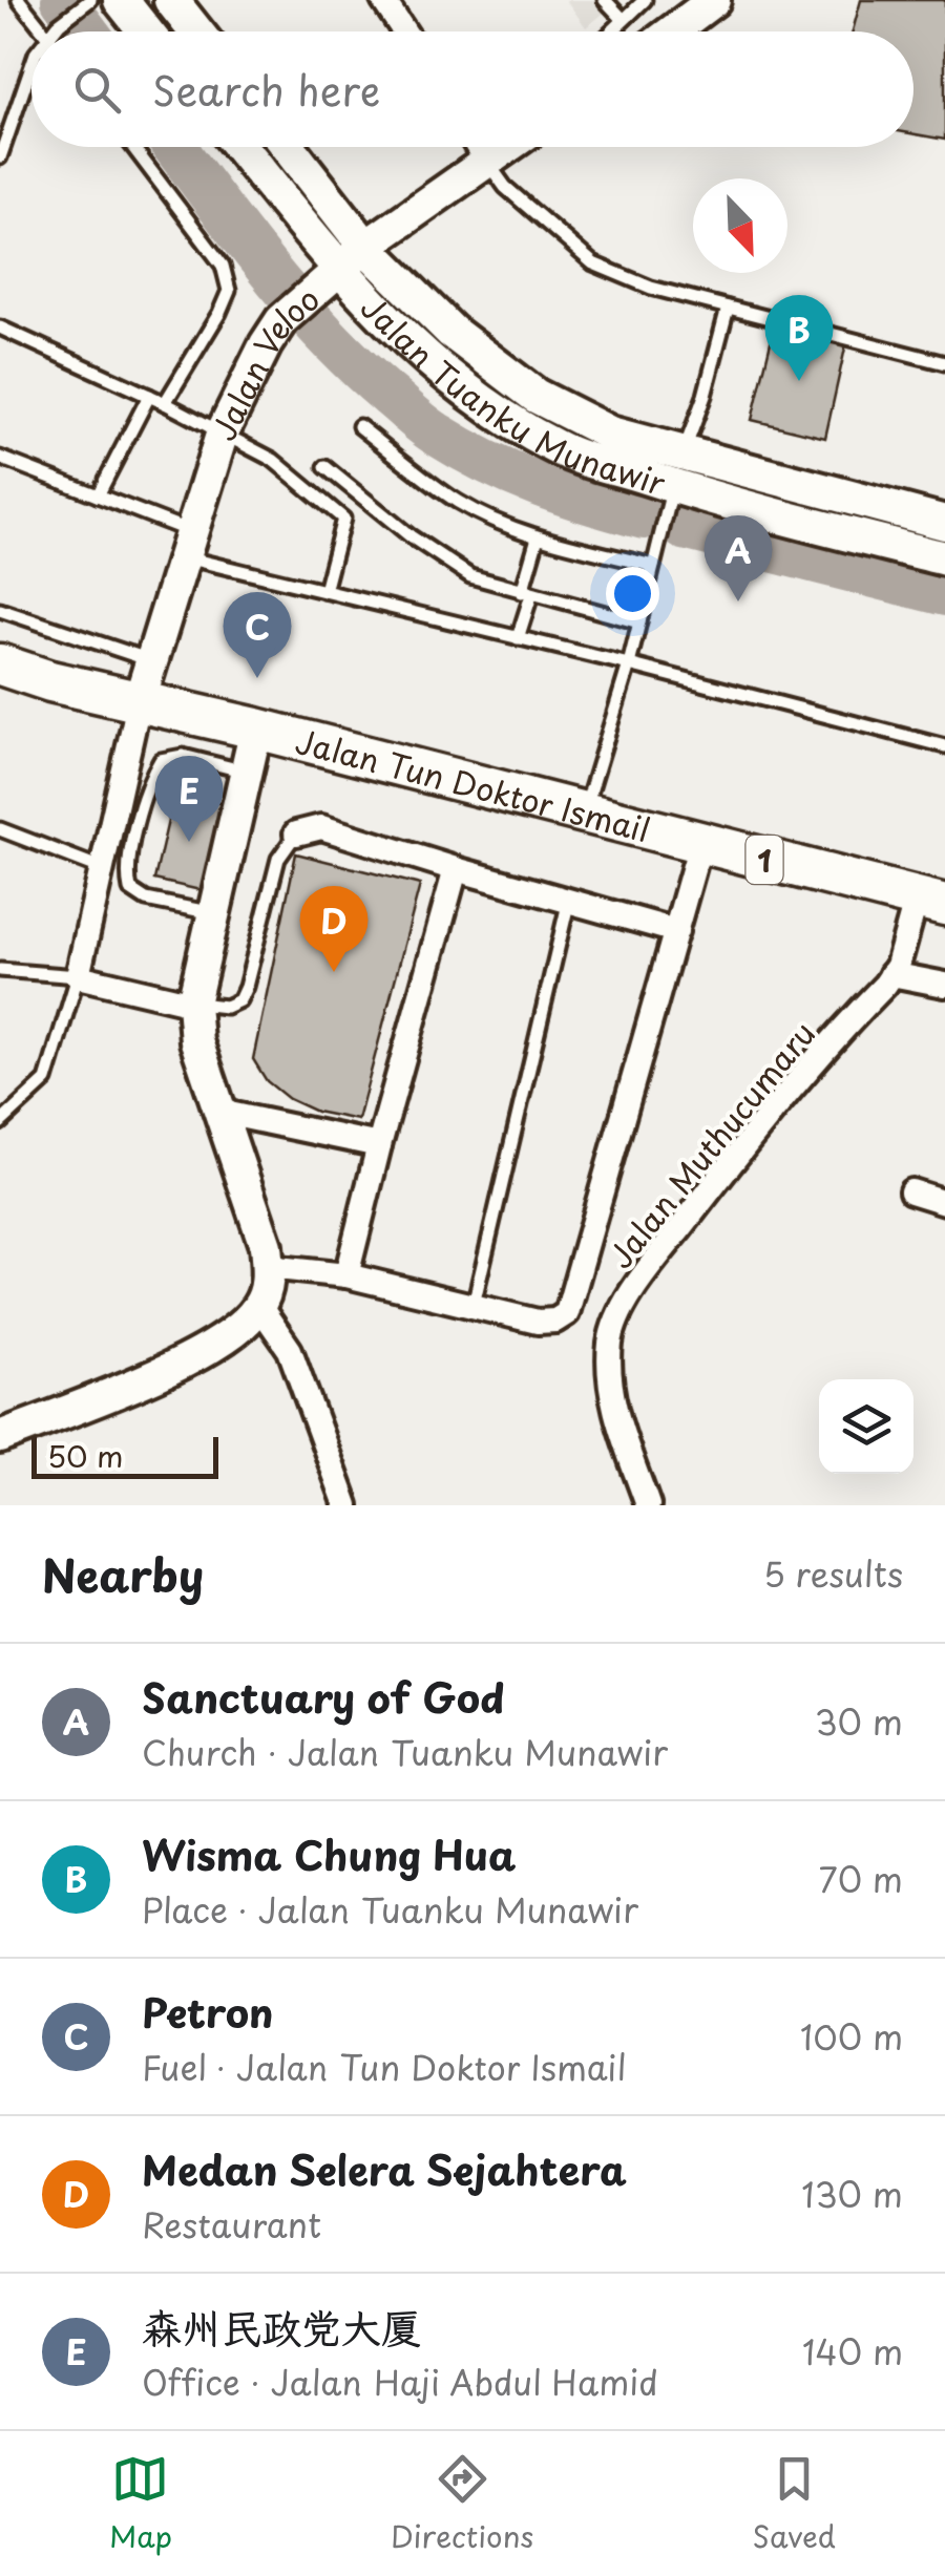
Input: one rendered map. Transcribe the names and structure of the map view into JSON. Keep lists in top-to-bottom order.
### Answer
{
  "streets": {
    "highway": ["Jalan Tun Doktor Ismail", "1"],
    "main road": ["Jalan Tuanku Munawir"],
    "street": ["Jalan Veloo", "Jalan Muthucumaru"]
  },
  "crossings": [
    ["Jalan Veloo", "Jalan Tuanku Munawir"],
    ["Jalan Veloo", "Jalan Tun Doktor Ismail"],
    ["Jalan Tun Doktor Ismail", "Jalan Muthucumaru"]
  ],
  "scale_bar": "50 m",
  "north": "bottom right",
  "page": {
    "search": "Search here",
    "pins": [
      "B",
      "A",
      "C",
      "E",
      "D"
    ],
    "scale": "50 m",
    "heading": ["Nearby", "5 results"],
    "list": [
      {
        "mark": "A",
        "name": "Sanctuary of God",
        "note": "Church · Jalan Tuanku Munawir",
        "value": "30 m"
      },
      {
        "mark": "B",
        "name": "Wisma Chung Hua",
        "note": "Place · Jalan Tuanku Munawir",
        "value": "70 m"
      },
      {
        "mark": "C",
        "name": "Petron",
        "note": "Fuel · Jalan Tun Doktor Ismail",
        "value": "100 m"
      },
      {
        "mark": "D",
        "name": "Medan Selera Sejahtera",
        "note": "Restaurant",
        "value": "130 m"
      },
      {
        "mark": "E",
        "name": "森州民政党大厦",
        "note": "Office · Jalan Haji Abdul Hamid",
        "value": "140 m"
      }
    ],
    "nav": ["Map", "Directions", "Saved"]
  }
}
